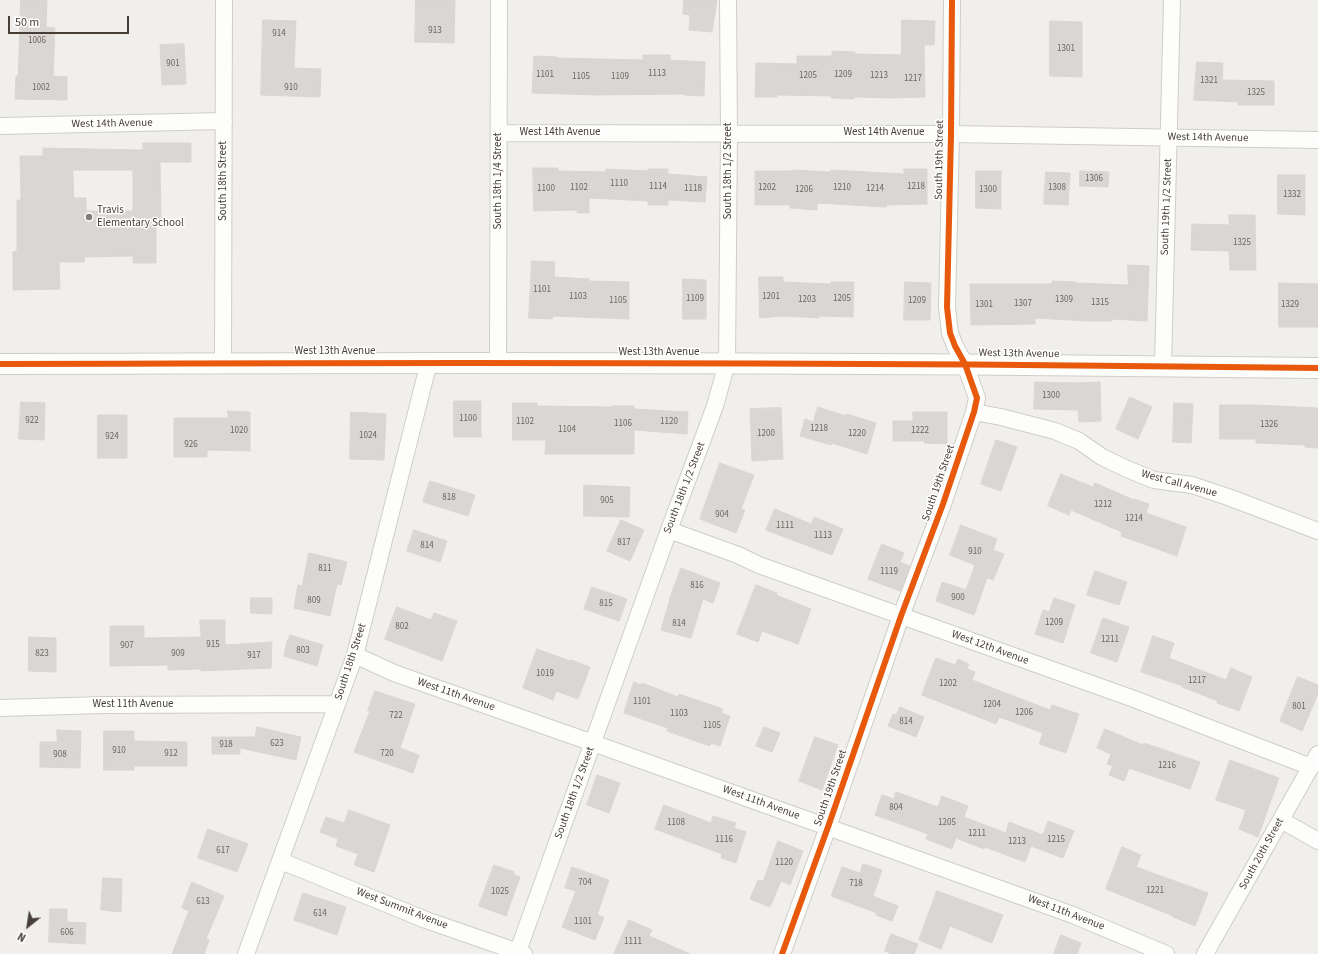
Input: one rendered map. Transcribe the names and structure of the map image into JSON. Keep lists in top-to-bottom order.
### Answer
{
  "streets": {
    "street": [
      "West 14th Avenue",
      "South 19th Street",
      "South 18th 1/2 Street",
      "South 18th Street",
      "South 18th 1/4 Street",
      "South 19th 1/2 Street",
      "West 13th Avenue",
      "West Call Avenue",
      "West 12th Avenue",
      "West 11th Avenue",
      "South 20th Street",
      "West Summit Avenue"
    ]
  },
  "crossings": [
    ["West 14th Avenue", "South 19th Street"],
    ["West 14th Avenue", "South 18th 1/2 Street"],
    ["West 14th Avenue", "South 18th Street"],
    ["West 14th Avenue", "South 18th 1/4 Street"],
    ["West 14th Avenue", "South 19th 1/2 Street"],
    ["South 19th Street", "West 13th Avenue"],
    ["South 19th Street", "West Call Avenue"],
    ["South 19th Street", "West 12th Avenue"],
    ["South 19th Street", "West 11th Avenue"],
    ["South 18th 1/2 Street", "West 13th Avenue"],
    ["South 18th 1/2 Street", "West 12th Avenue"],
    ["South 18th 1/2 Street", "West 11th Avenue"],
    ["South 18th 1/2 Street", "West Summit Avenue"],
    ["South 18th Street", "West 13th Avenue"],
    ["South 18th Street", "West 11th Avenue"],
    ["South 18th Street", "West Summit Avenue"],
    ["South 18th 1/4 Street", "West 13th Avenue"],
    ["South 19th 1/2 Street", "West 13th Avenue"],
    ["West 12th Avenue", "South 20th Street"]
  ],
  "places": ["Travis Elementary School"],
  "house_numbers": [
    "913",
    "914",
    "1006",
    "1301",
    "901",
    "1113",
    "1101",
    "1209",
    "1205",
    "1213",
    "1105",
    "1109",
    "1217",
    "1321",
    "1002",
    "910",
    "1325",
    "1306",
    "1110",
    "1114",
    "1218",
    "1102",
    "1202",
    "1210",
    "1308",
    "1100",
    "1118",
    "1214",
    "1206",
    "1300",
    "1332",
    "1325",
    "1101",
    "1103",
    "1201",
    "1109",
    "1205",
    "1203",
    "1309",
    "1105",
    "1209",
    "1315",
    "1307",
    "1301",
    "1329",
    "1300",
    "1100",
    "922",
    "1102",
    "1120",
    "1106",
    "1326",
    "1218",
    "1104",
    "1020",
    "1222",
    "1200",
    "1220",
    "1024",
    "924",
    "926",
    "818",
    "905",
    "1212",
    "904",
    "1214",
    "1111",
    "1113",
    "817",
    "814",
    "910",
    "811",
    "1119",
    "816",
    "900",
    "809",
    "815",
    "1209",
    "814",
    "802",
    "1211",
    "915",
    "907",
    "803",
    "823",
    "909",
    "917",
    "1019",
    "1217",
    "1202",
    "1101",
    "1204",
    "801",
    "1206",
    "1103",
    "722",
    "814",
    "1105",
    "623",
    "918",
    "910",
    "912",
    "720",
    "908",
    "1216",
    "804",
    "1108",
    "1205",
    "1211",
    "1116",
    "1215",
    "1213",
    "617",
    "1120",
    "704",
    "718",
    "1221",
    "1025",
    "613",
    "614",
    "1101",
    "606",
    "1111"
  ],
  "scale_bar": "50 m",
  "north": "bottom left"
}
